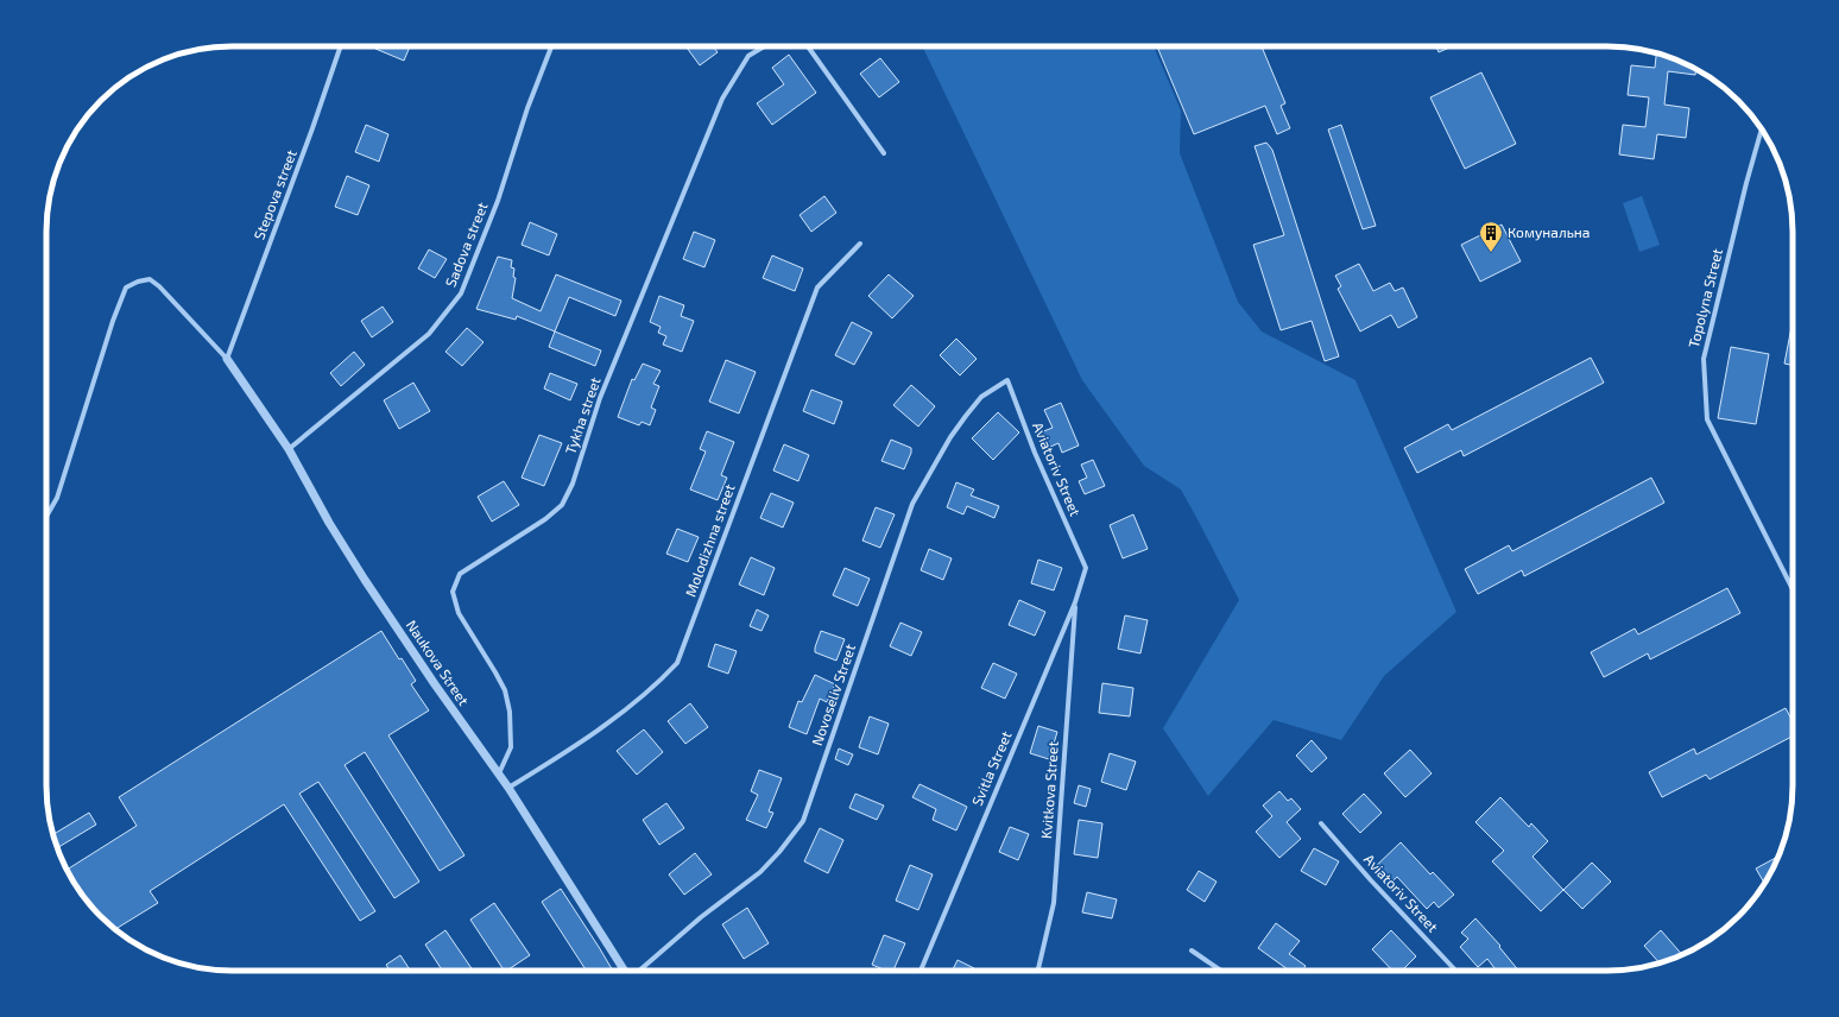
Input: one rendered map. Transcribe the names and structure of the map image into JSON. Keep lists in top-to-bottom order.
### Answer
{
  "streets": {
    "street": [
      "Stepova street",
      "Sadova street",
      "Topolyna Street",
      "Tykha street",
      "Aviatoriv Street",
      "Molodizhna street",
      "Naukova Street",
      "Novoseliv Street",
      "Svitla Street",
      "Kvitkova Street"
    ]
  },
  "crossings": [
    ["Stepova street", "Naukova Street"],
    ["Sadova street", "Naukova Street"],
    ["Tykha street", "Naukova Street"],
    ["Aviatoriv Street", "Novoseliv Street"],
    ["Aviatoriv Street", "Svitla Street"],
    ["Molodizhna street", "Naukova Street"],
    ["Svitla Street", "Kvitkova Street"]
  ],
  "places": {
    "building": ["Комунальна"]
  }
}
